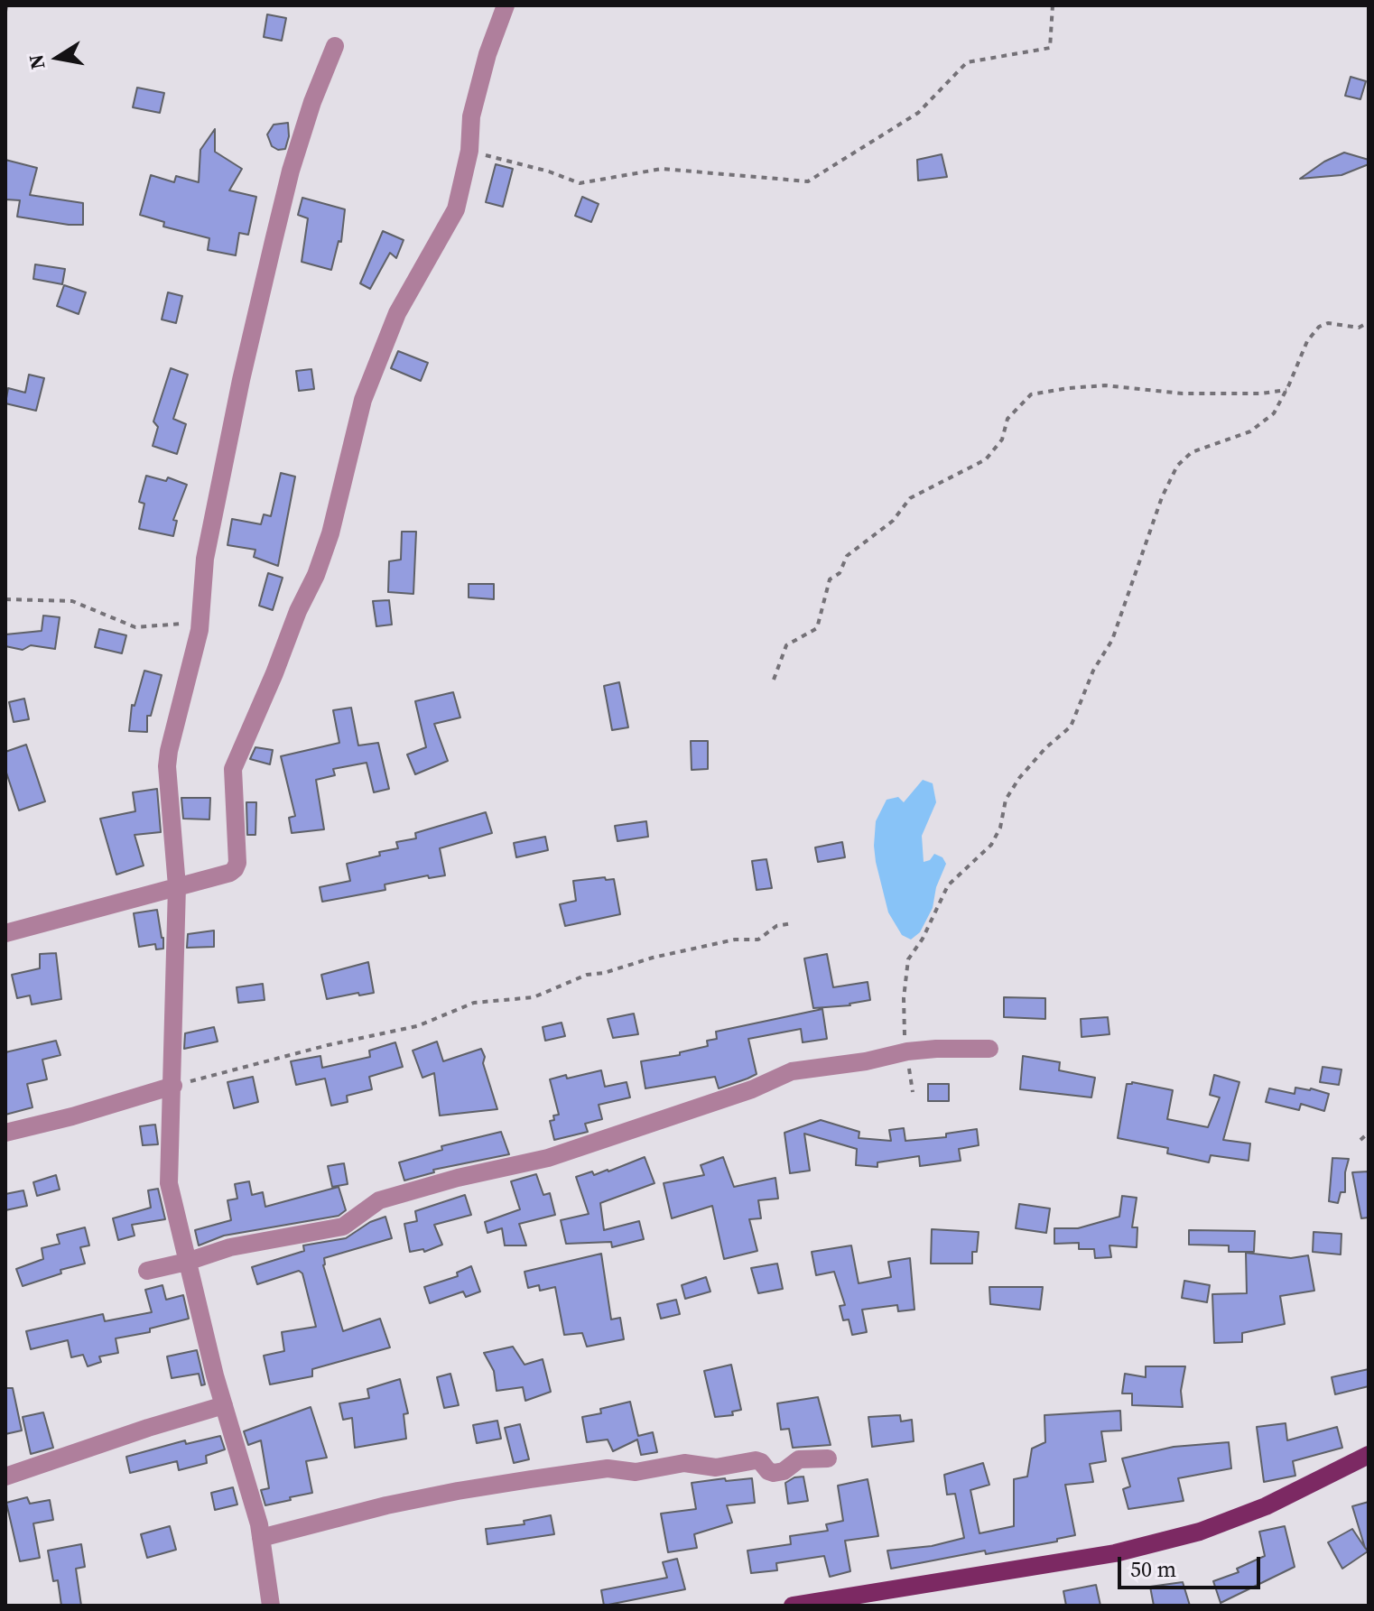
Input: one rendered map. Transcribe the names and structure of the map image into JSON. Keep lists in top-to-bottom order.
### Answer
{
  "scale_bar": "50 m",
  "north": "left"
}
